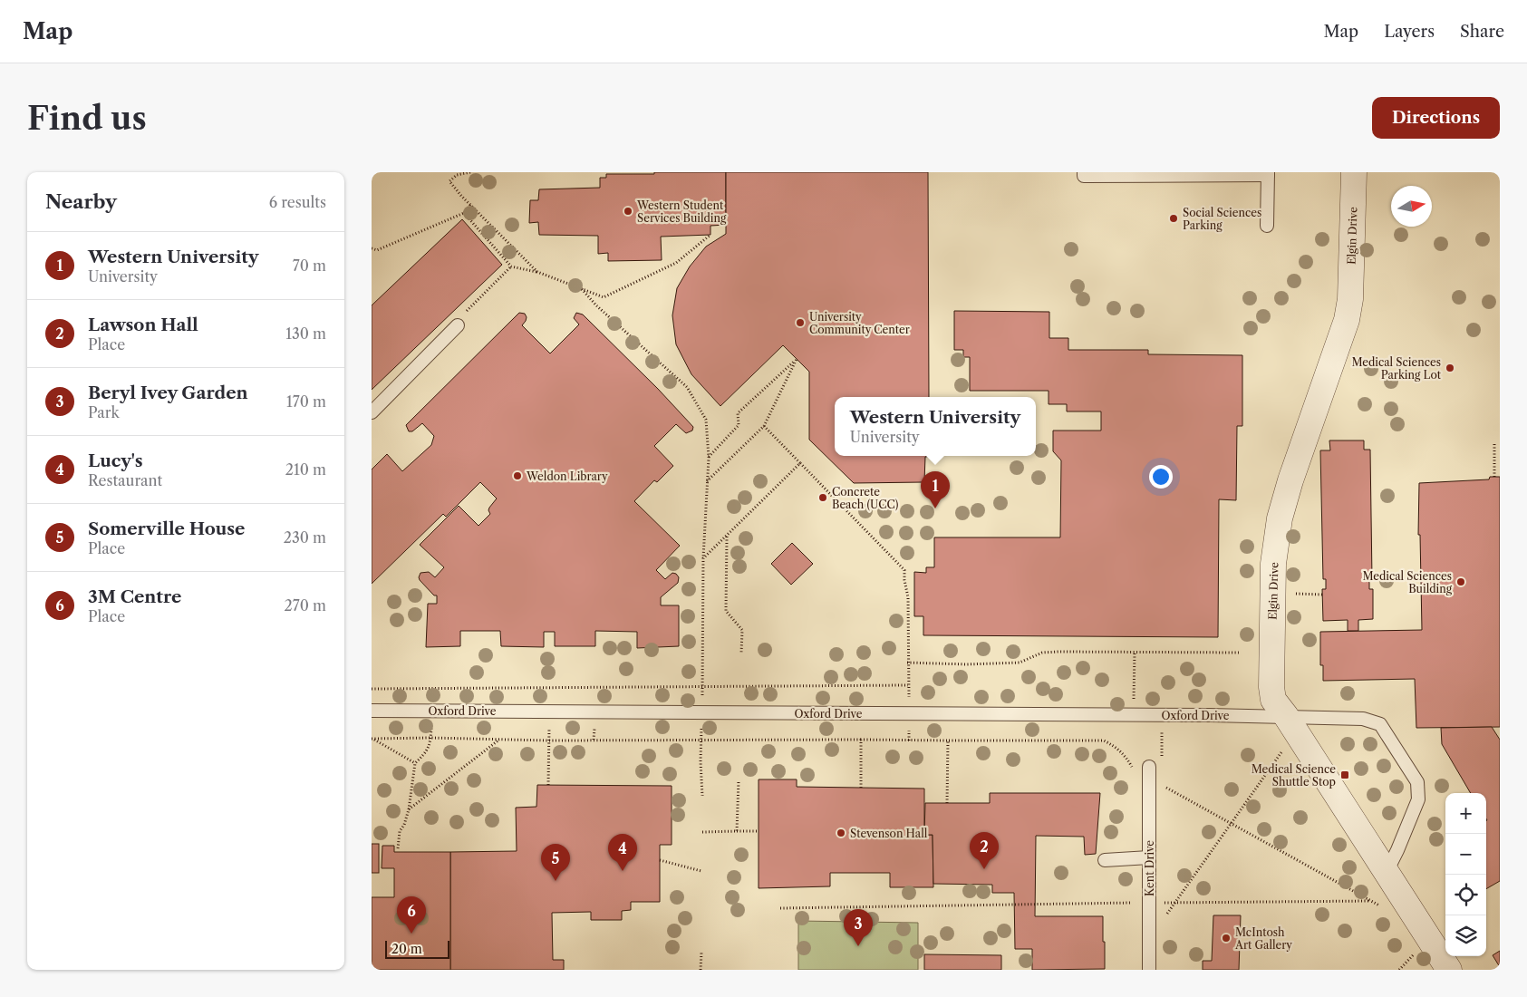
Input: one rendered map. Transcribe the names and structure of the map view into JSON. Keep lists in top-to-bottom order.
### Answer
{
  "streets": {
    "street": ["Elgin Drive"],
    "lane": ["Oxford Drive", "Kent Drive"]
  },
  "crossings": [
    ["Elgin Drive", "Oxford Drive"]
  ],
  "places": {
    "other": [
      "Western Student Services Building",
      "Social Sciences Parking",
      "University Community Center",
      "Medical Sciences Parking Lot",
      "Weldon Library",
      "Concrete Beach (UCC)",
      "Medical Sciences Building",
      "Stevenson Hall",
      "McIntosh Art Gallery"
    ],
    "transit": ["Medical Science Shuttle Stop"]
  },
  "scale_bar": "20 m",
  "north": "right",
  "page": {
    "header": "Map",
    "nav": ["Map", "Layers", "Share"],
    "buttons": "Directions",
    "title": "Find us",
    "heading": ["Nearby", "6 results"],
    "list": [
      {
        "mark": "1",
        "name": "Western University",
        "note": "University",
        "value": "70 m"
      },
      {
        "mark": "2",
        "name": "Lawson Hall",
        "note": "Place",
        "value": "130 m"
      },
      {
        "mark": "3",
        "name": "Beryl Ivey Garden",
        "note": "Park",
        "value": "170 m"
      },
      {
        "mark": "4",
        "name": "Lucy's",
        "note": "Restaurant",
        "value": "210 m"
      },
      {
        "mark": "5",
        "name": "Somerville House",
        "note": "Place",
        "value": "230 m"
      },
      {
        "mark": "6",
        "name": "3M Centre",
        "note": "Place",
        "value": "270 m"
      }
    ],
    "popup": ["Western University", "University"],
    "pins": [
      "1",
      "2",
      "4",
      "5",
      "6",
      "3"
    ],
    "map_buttons": ["+", "−"],
    "scale": "20 m"
  }
}
